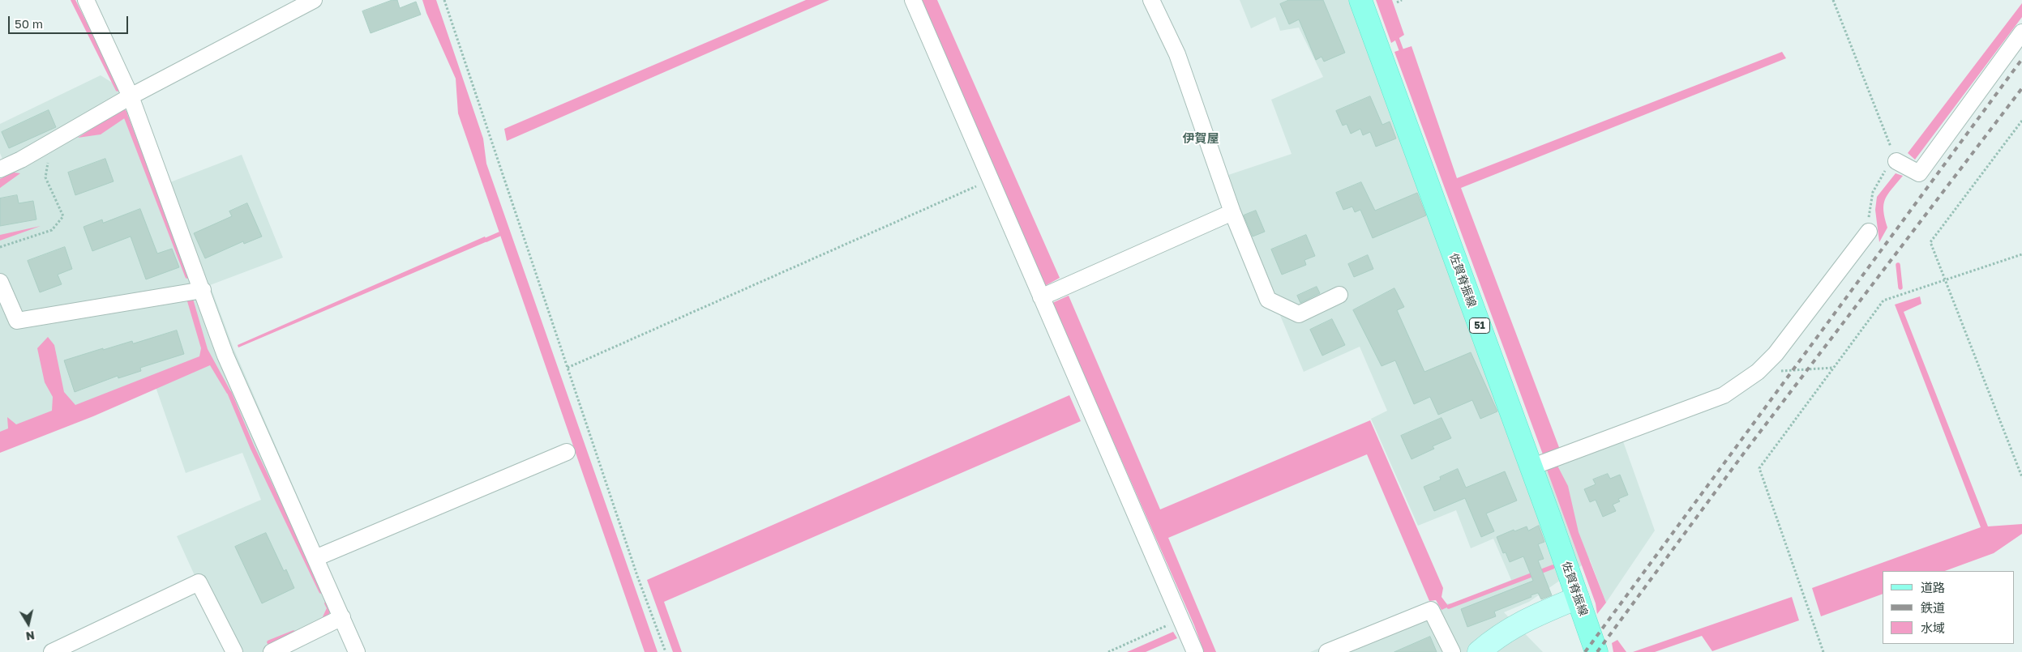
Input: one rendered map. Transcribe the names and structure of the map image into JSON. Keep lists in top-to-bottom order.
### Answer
{
  "streets": {
    "main road": ["佐賀脊振線", "51"]
  },
  "districts": ["伊賀屋"],
  "legend": ["道路", "鉄道", "水域"],
  "scale_bar": "50 m",
  "north": "bottom"
}
